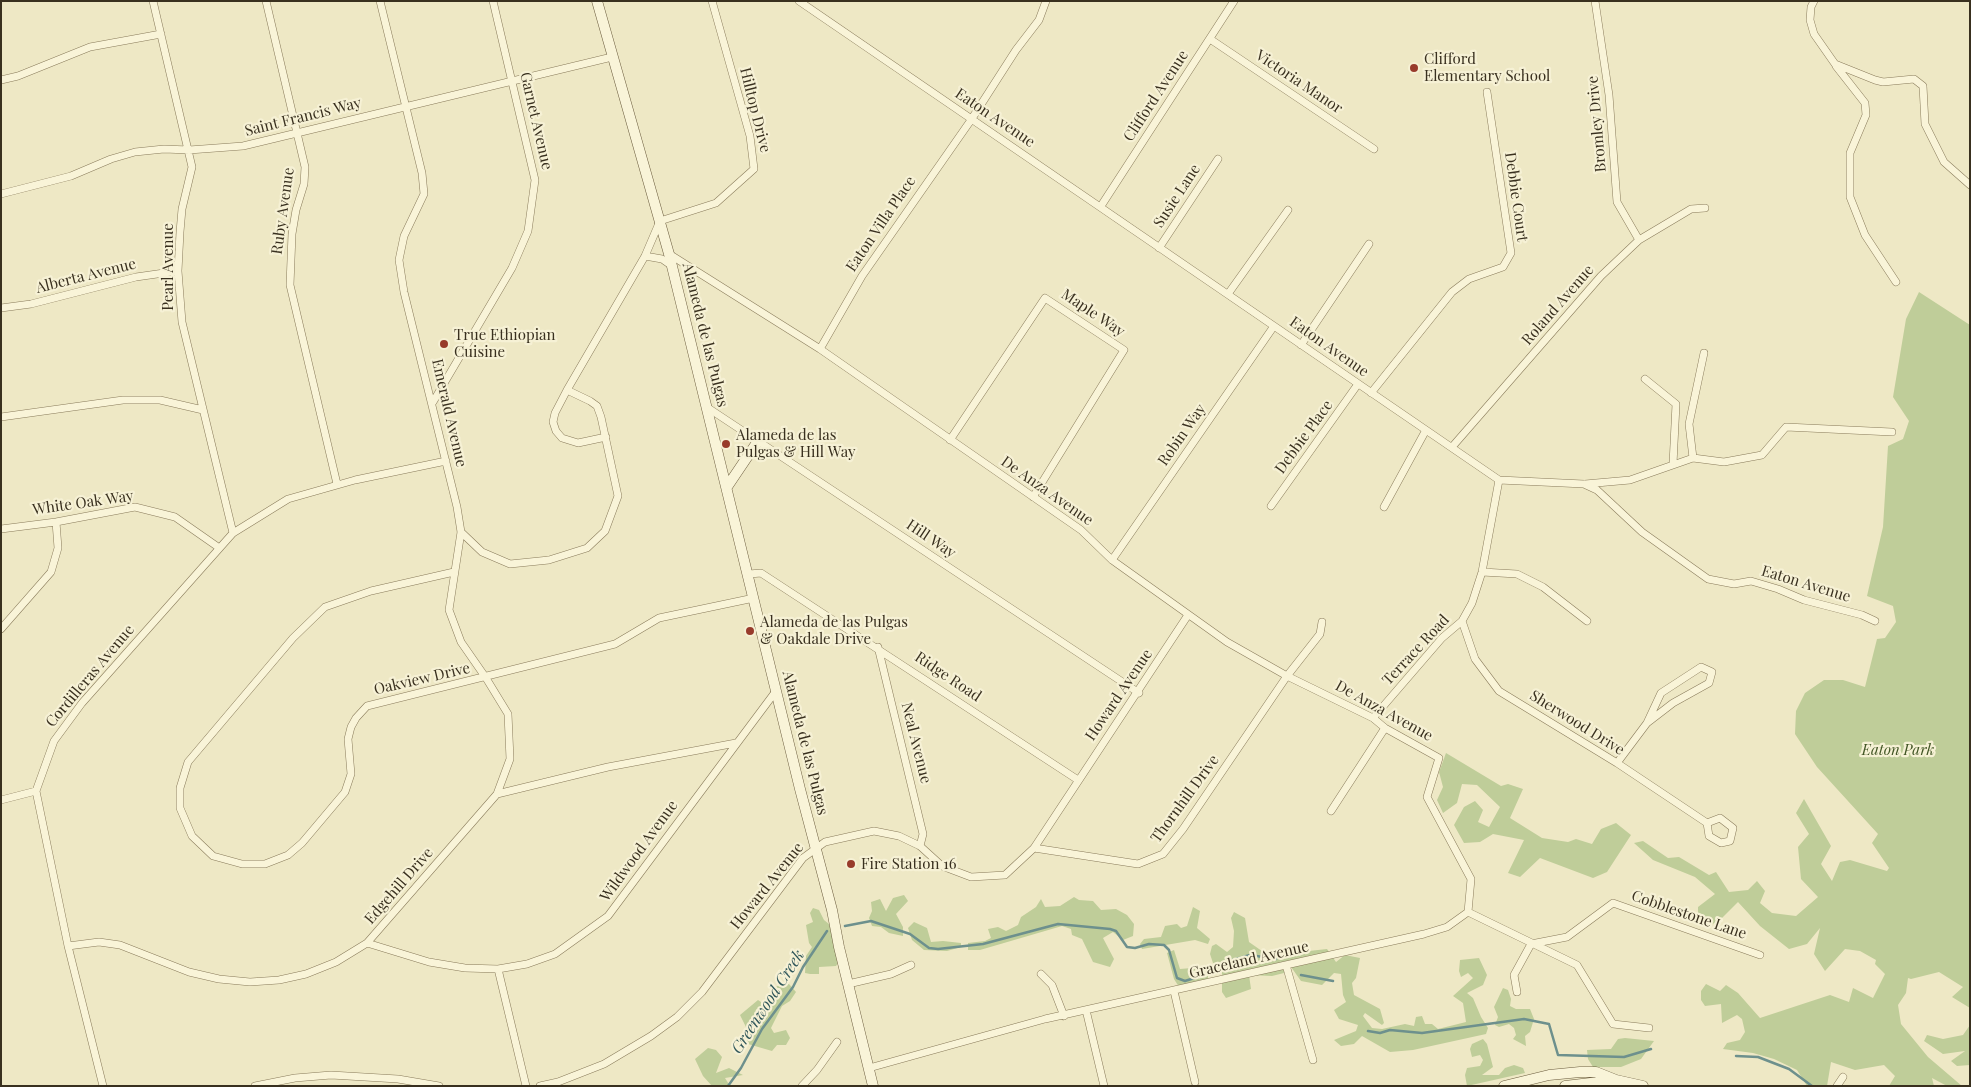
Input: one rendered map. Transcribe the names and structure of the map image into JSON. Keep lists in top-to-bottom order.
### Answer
{
  "streets": {
    "main road": ["Alameda de las Pulgas"],
    "street": [
      "Victoria Manor",
      "Clifford Avenue",
      "Hilltop Drive",
      "Saint Francis Way",
      "Eaton Avenue",
      "Garnet Avenue",
      "Bromley Drive",
      "Susie Lane",
      "Debbie Court",
      "Ruby Avenue",
      "Eaton Villa Place",
      "Pearl Avenue",
      "Alberta Avenue",
      "Roland Avenue",
      "Maple Way",
      "Emerald Avenue",
      "Robin Way",
      "Debbie Place",
      "De Anza Avenue",
      "White Oak Way",
      "Hill Way",
      "Terrace Road",
      "Cordilleras Avenue",
      "Ridge Road",
      "Oakview Drive",
      "Howard Avenue",
      "Sherwood Drive",
      "Neal Avenue",
      "Thornhill Drive",
      "Wildwood Avenue",
      "Edgehill Drive",
      "Cobblestone Lane",
      "Graceland Avenue"
    ]
  },
  "crossings": [
    ["Victoria Manor", "Clifford Avenue"],
    ["Clifford Avenue", "Eaton Avenue"],
    ["Hilltop Drive", "Alameda de las Pulgas"],
    ["Saint Francis Way", "Garnet Avenue"],
    ["Saint Francis Way", "Ruby Avenue"],
    ["Saint Francis Way", "Pearl Avenue"],
    ["Saint Francis Way", "Alameda de las Pulgas"],
    ["Saint Francis Way", "Emerald Avenue"],
    ["Eaton Avenue", "Susie Lane"],
    ["Eaton Avenue", "Debbie Court"],
    ["Eaton Avenue", "Eaton Villa Place"],
    ["Eaton Avenue", "Roland Avenue"],
    ["Eaton Avenue", "Robin Way"],
    ["Eaton Avenue", "Debbie Place"],
    ["Eaton Avenue", "Terrace Road"],
    ["Garnet Avenue", "Emerald Avenue"],
    ["Bromley Drive", "Roland Avenue"],
    ["Ruby Avenue", "Cordilleras Avenue"],
    ["Eaton Villa Place", "De Anza Avenue"],
    ["Pearl Avenue", "Alberta Avenue"],
    ["Pearl Avenue", "Cordilleras Avenue"],
    ["Maple Way", "De Anza Avenue"],
    ["Alameda de las Pulgas", "De Anza Avenue"],
    ["Alameda de las Pulgas", "Hill Way"],
    ["Alameda de las Pulgas", "Ridge Road"],
    ["Alameda de las Pulgas", "Oakview Drive"],
    ["Alameda de las Pulgas", "Howard Avenue"],
    ["Alameda de las Pulgas", "Wildwood Avenue"],
    ["Alameda de las Pulgas", "Graceland Avenue"],
    ["Emerald Avenue", "Cordilleras Avenue"],
    ["Emerald Avenue", "Oakview Drive"],
    ["Emerald Avenue", "Edgehill Drive"],
    ["Robin Way", "De Anza Avenue"],
    ["De Anza Avenue", "Terrace Road"],
    ["De Anza Avenue", "Howard Avenue"],
    ["De Anza Avenue", "Thornhill Drive"],
    ["De Anza Avenue", "Graceland Avenue"],
    ["White Oak Way", "Cordilleras Avenue"],
    ["Hill Way", "Howard Avenue"],
    ["Terrace Road", "Sherwood Drive"],
    ["Ridge Road", "Howard Avenue"],
    ["Ridge Road", "Neal Avenue"],
    ["Howard Avenue", "Neal Avenue"],
    ["Howard Avenue", "Thornhill Drive"],
    ["Wildwood Avenue", "Edgehill Drive"]
  ],
  "water": ["Greenwood Creek"],
  "parks": ["Eaton Park"],
  "places": [
    "Clifford Elementary School",
    "True Ethiopian Cuisine",
    "Alameda de las Pulgas & Hill Way",
    "Alameda de las Pulgas & Oakdale Drive",
    "Fire Station 16"
  ]
}
